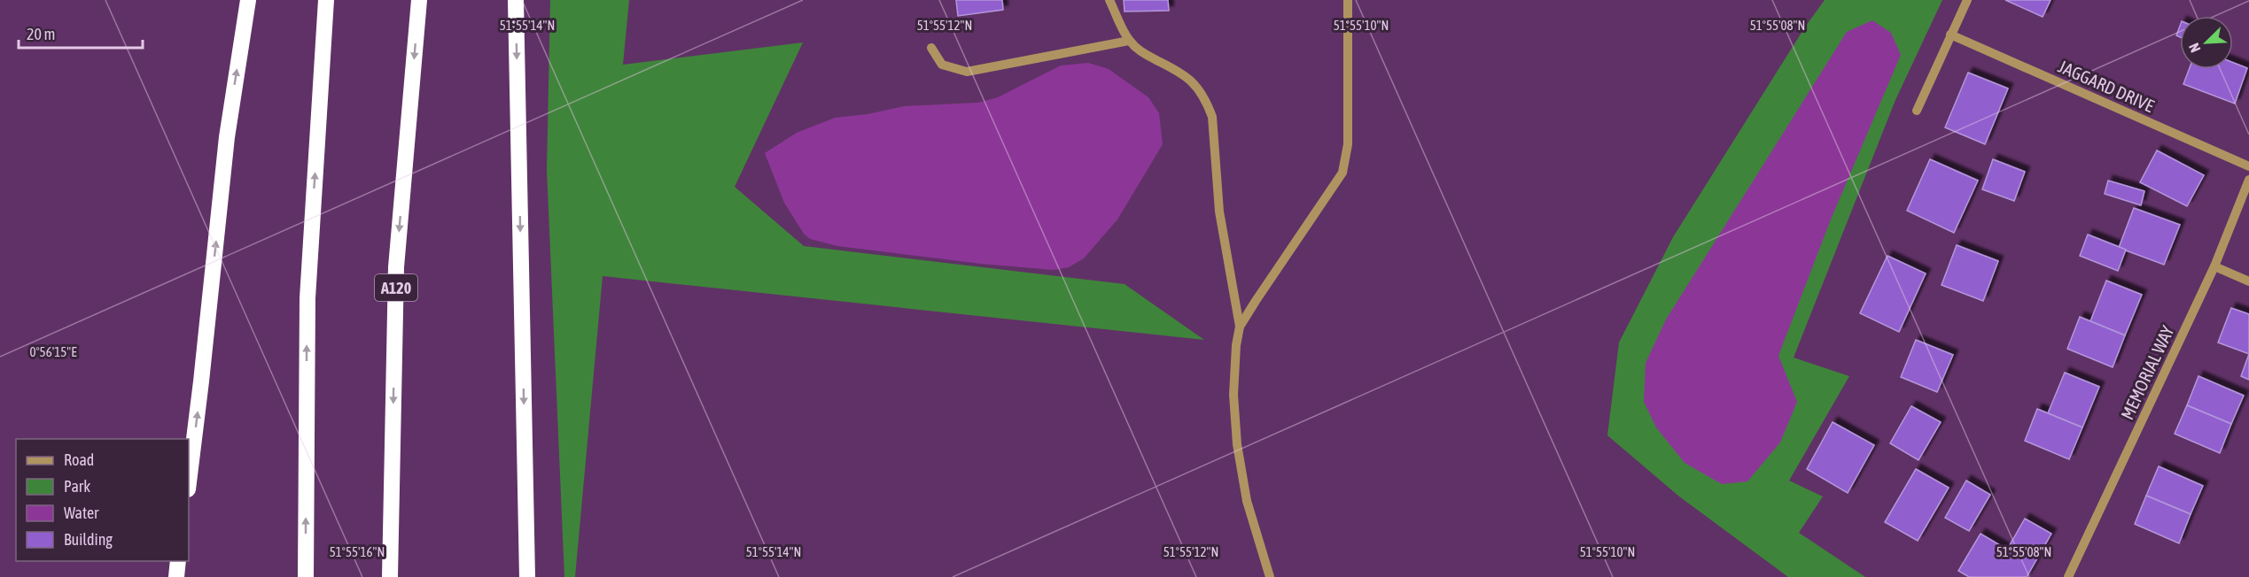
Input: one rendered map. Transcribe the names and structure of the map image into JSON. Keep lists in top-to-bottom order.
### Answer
{
  "streets": {
    "highway": ["A120"],
    "street": ["JAGGARD DRIVE", "MEMORIAL WAY"]
  },
  "legend": [
    "Road",
    "Park",
    "Water",
    "Building"
  ],
  "scale_bar": "20 m",
  "north": "bottom left",
  "coordinates": [
    "51°55'12\"N",
    "51°55'10\"N",
    "51°55'14\"N",
    "51°55'08\"N",
    "0°56'15\"E",
    "51°55'16\"N"
  ]
}
